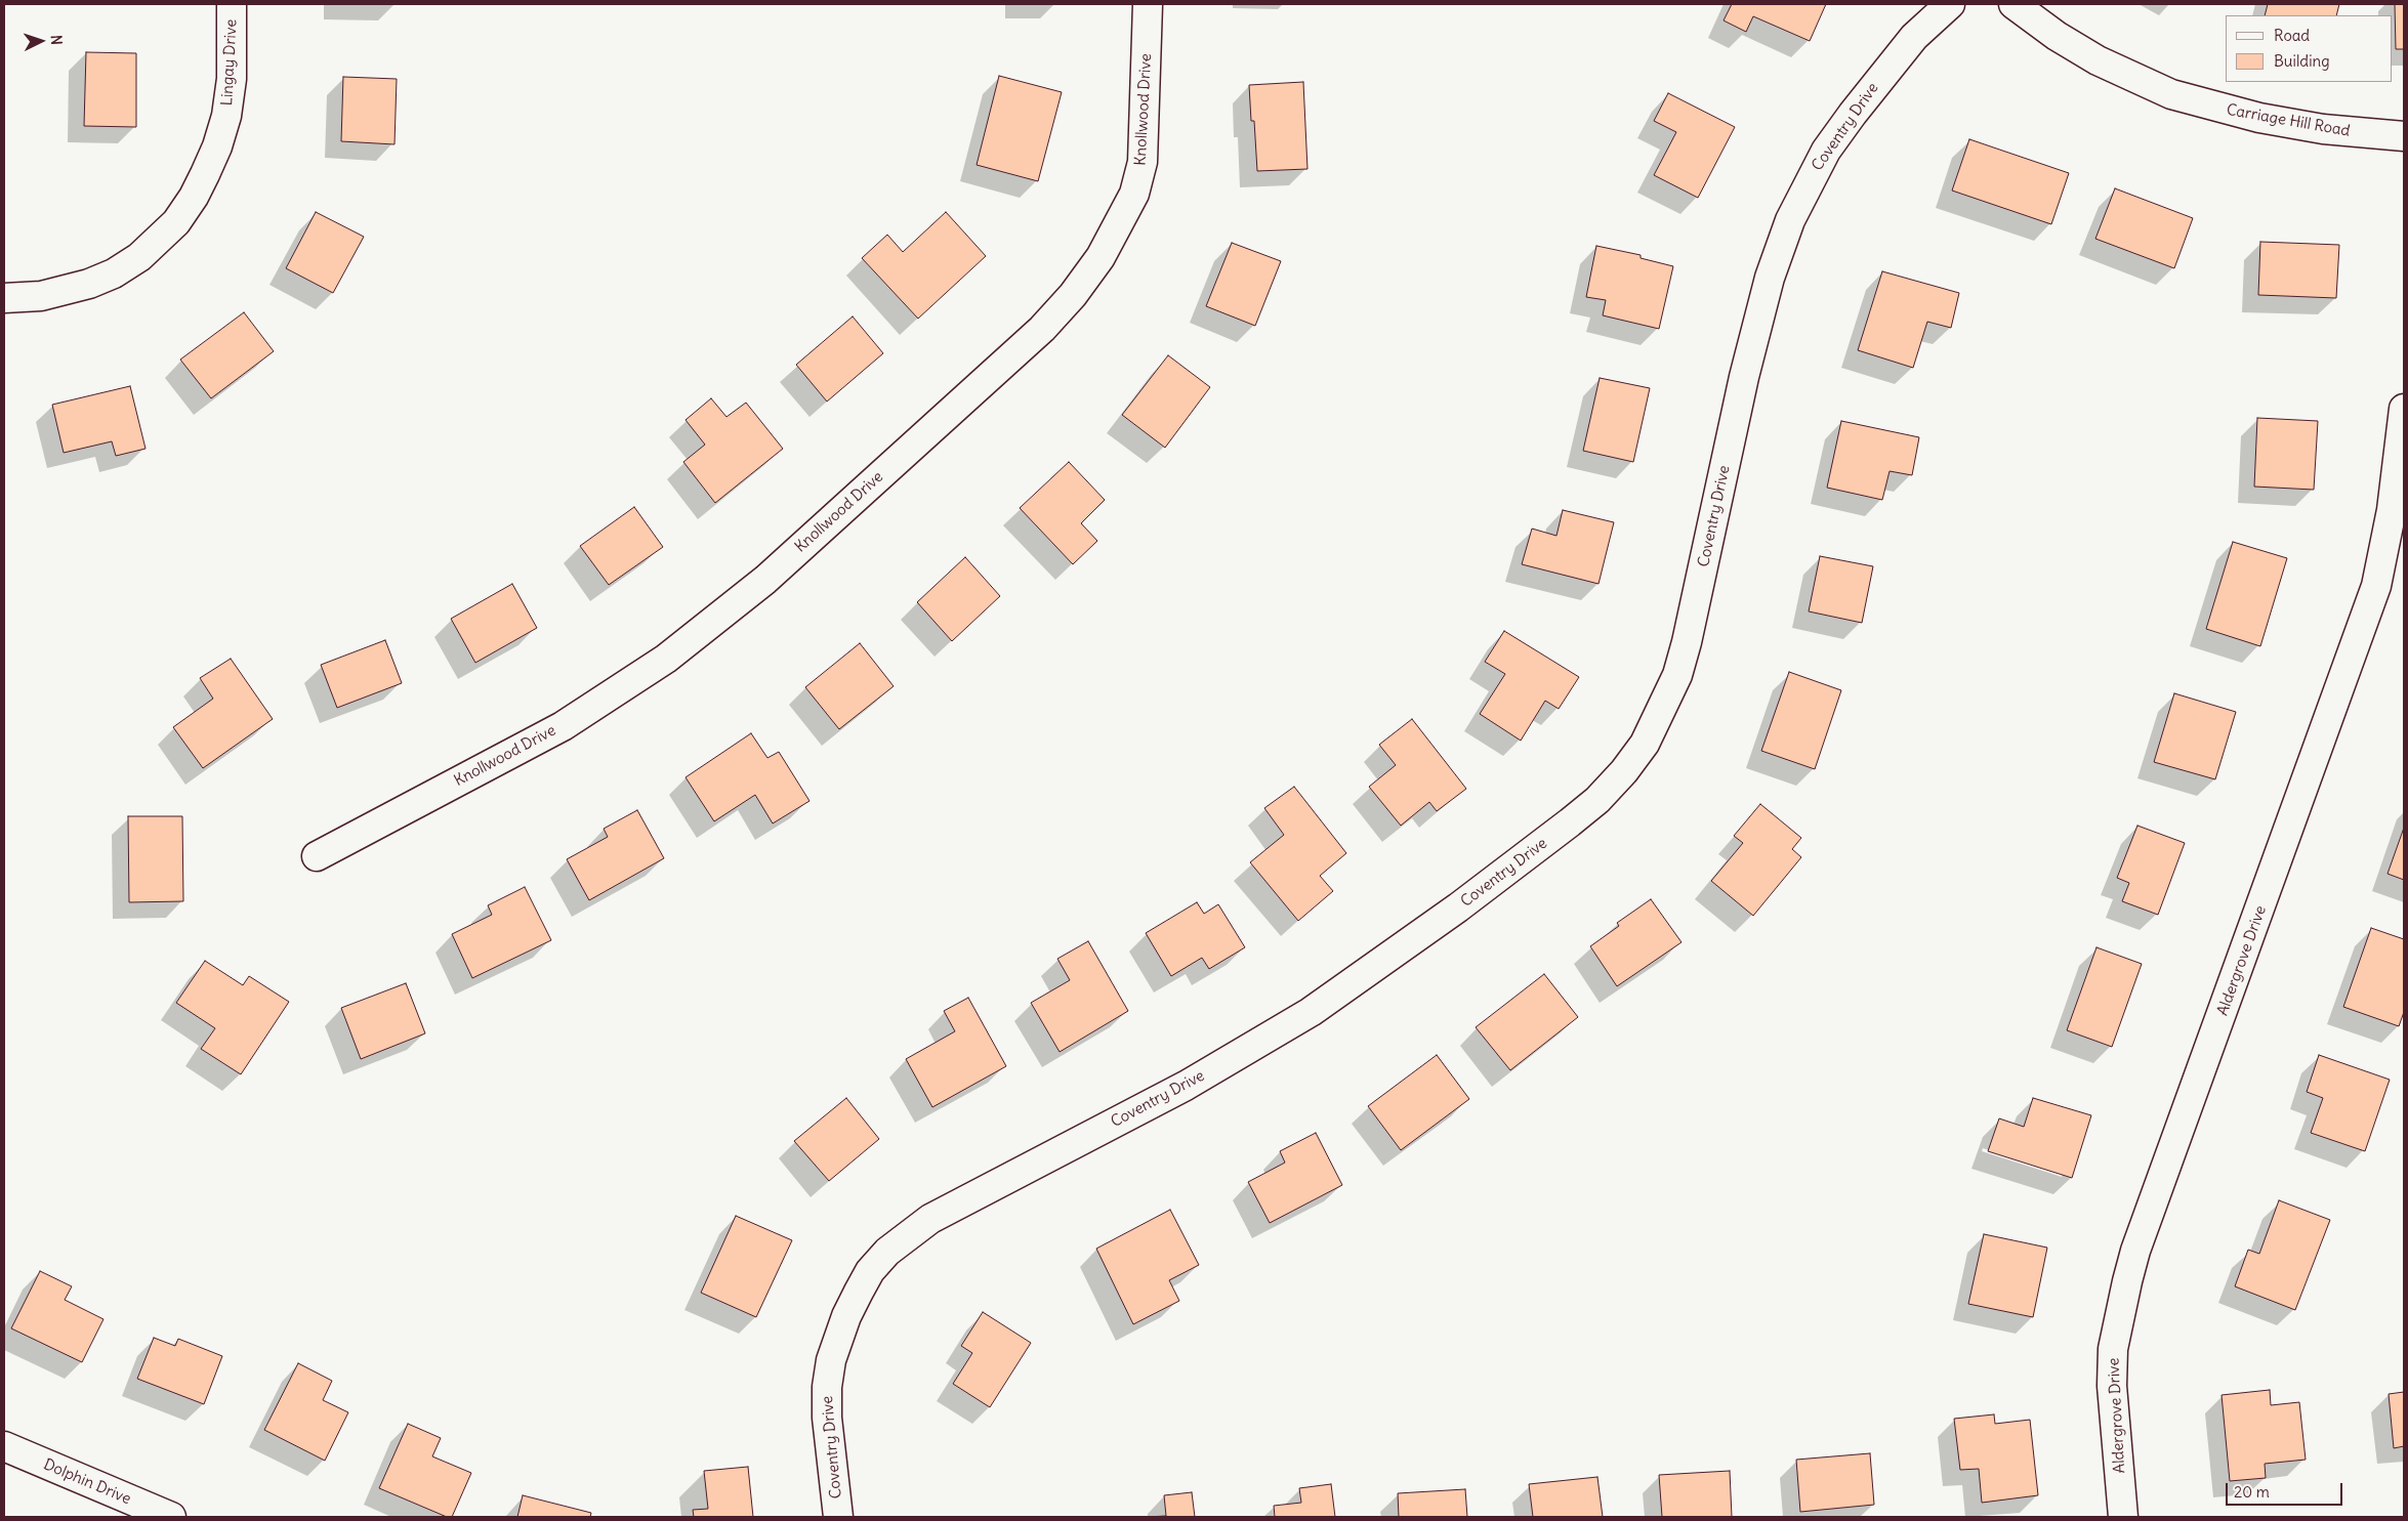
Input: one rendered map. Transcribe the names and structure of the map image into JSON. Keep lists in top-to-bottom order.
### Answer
{
  "streets": {
    "street": [
      "Lingay Drive",
      "Knollwood Drive",
      "Carriage Hill Road",
      "Coventry Drive",
      "Aldergrove Drive",
      "Dolphin Drive"
    ]
  },
  "legend": ["Road", "Building"],
  "scale_bar": "20 m",
  "north": "right"
}
